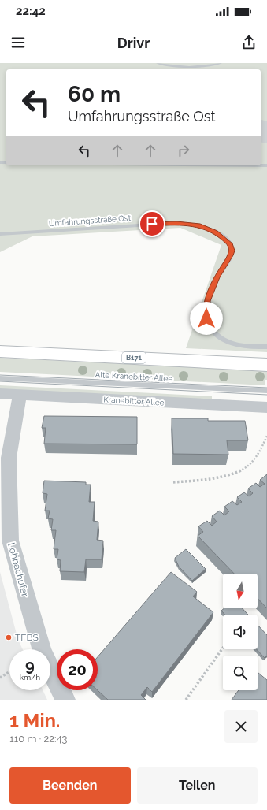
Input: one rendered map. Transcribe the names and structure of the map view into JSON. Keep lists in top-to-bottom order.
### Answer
{
  "streets": {
    "main road": ["B171"],
    "street": ["Kranebitter Allee", "Lohbachufer"],
    "lane": ["Umfahrungsstraße Ost", "Alte Kranebitter Allee"]
  },
  "crossings": [
    ["Kranebitter Allee", "Lohbachufer"]
  ],
  "places": ["TFBS"],
  "north": "bottom",
  "page": {
    "status": "22:42",
    "header": "Drivr",
    "turn": ["60 m", "Umfahrungsstraße Ost"],
    "speed": "9 km/h",
    "limit": "20",
    "heading": ["1 Min.", "110 m · 22:43"],
    "buttons": ["Beenden", "Teilen"]
  }
}
